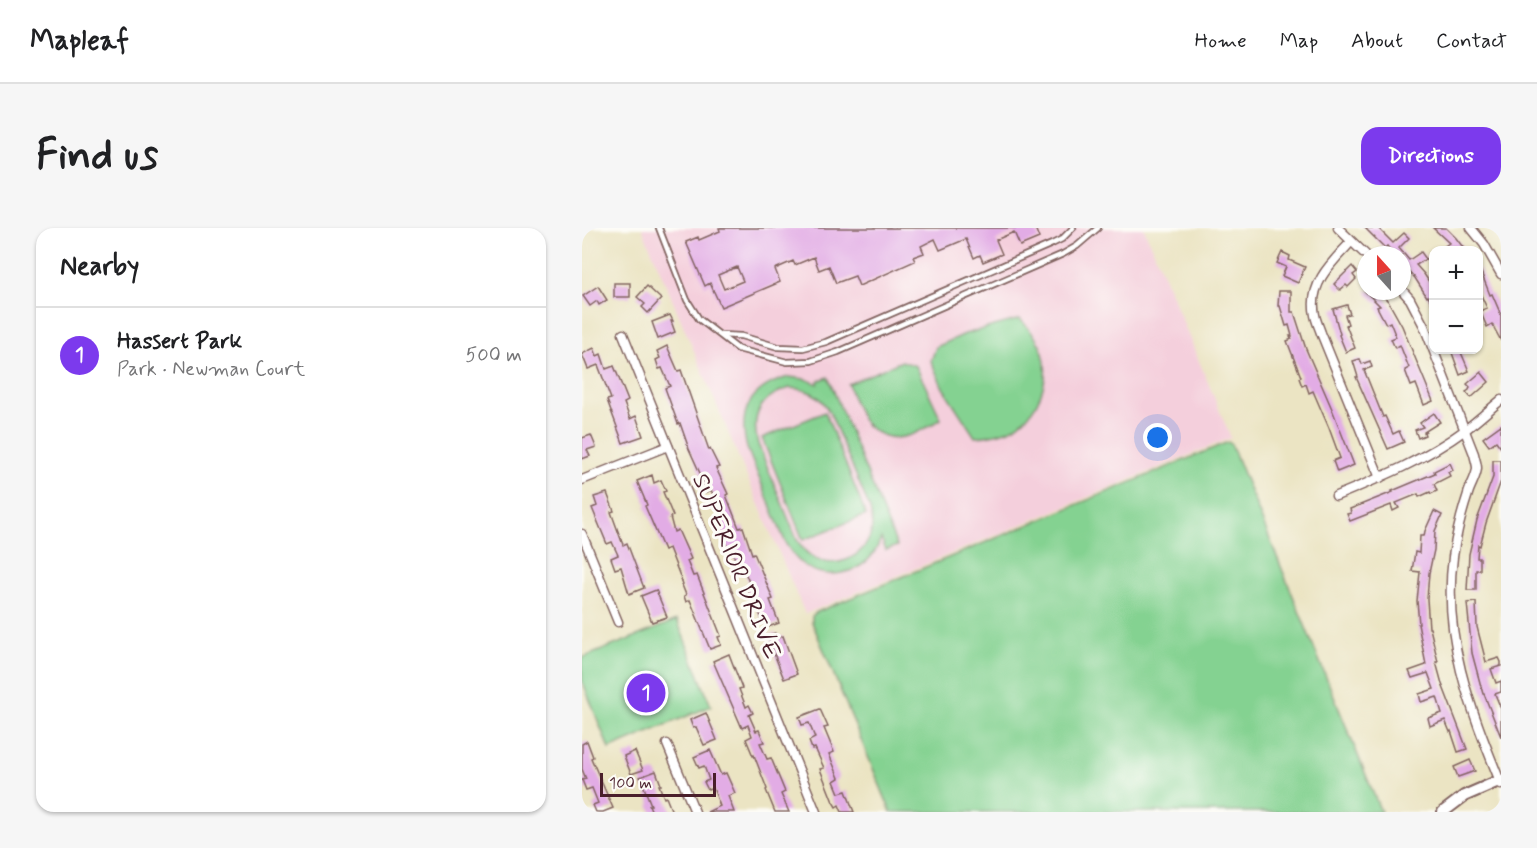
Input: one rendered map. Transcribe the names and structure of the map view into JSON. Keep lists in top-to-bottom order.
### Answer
{
  "streets": {
    "street": ["SUPERIOR DRIVE"]
  },
  "scale_bar": "100 m",
  "north": "top",
  "page": {
    "header": "Mapleaf",
    "nav": [
      "Home",
      "Map",
      "About",
      "Contact"
    ],
    "buttons": "Directions",
    "title": "Find us",
    "heading": "Nearby",
    "map_buttons": ["+", "−"],
    "list": [
      {
        "mark": "1",
        "name": "Hassert Park",
        "note": "Park · Newman Court",
        "value": "500 m"
      }
    ],
    "pins": "1",
    "scale": "100 m"
  }
}
